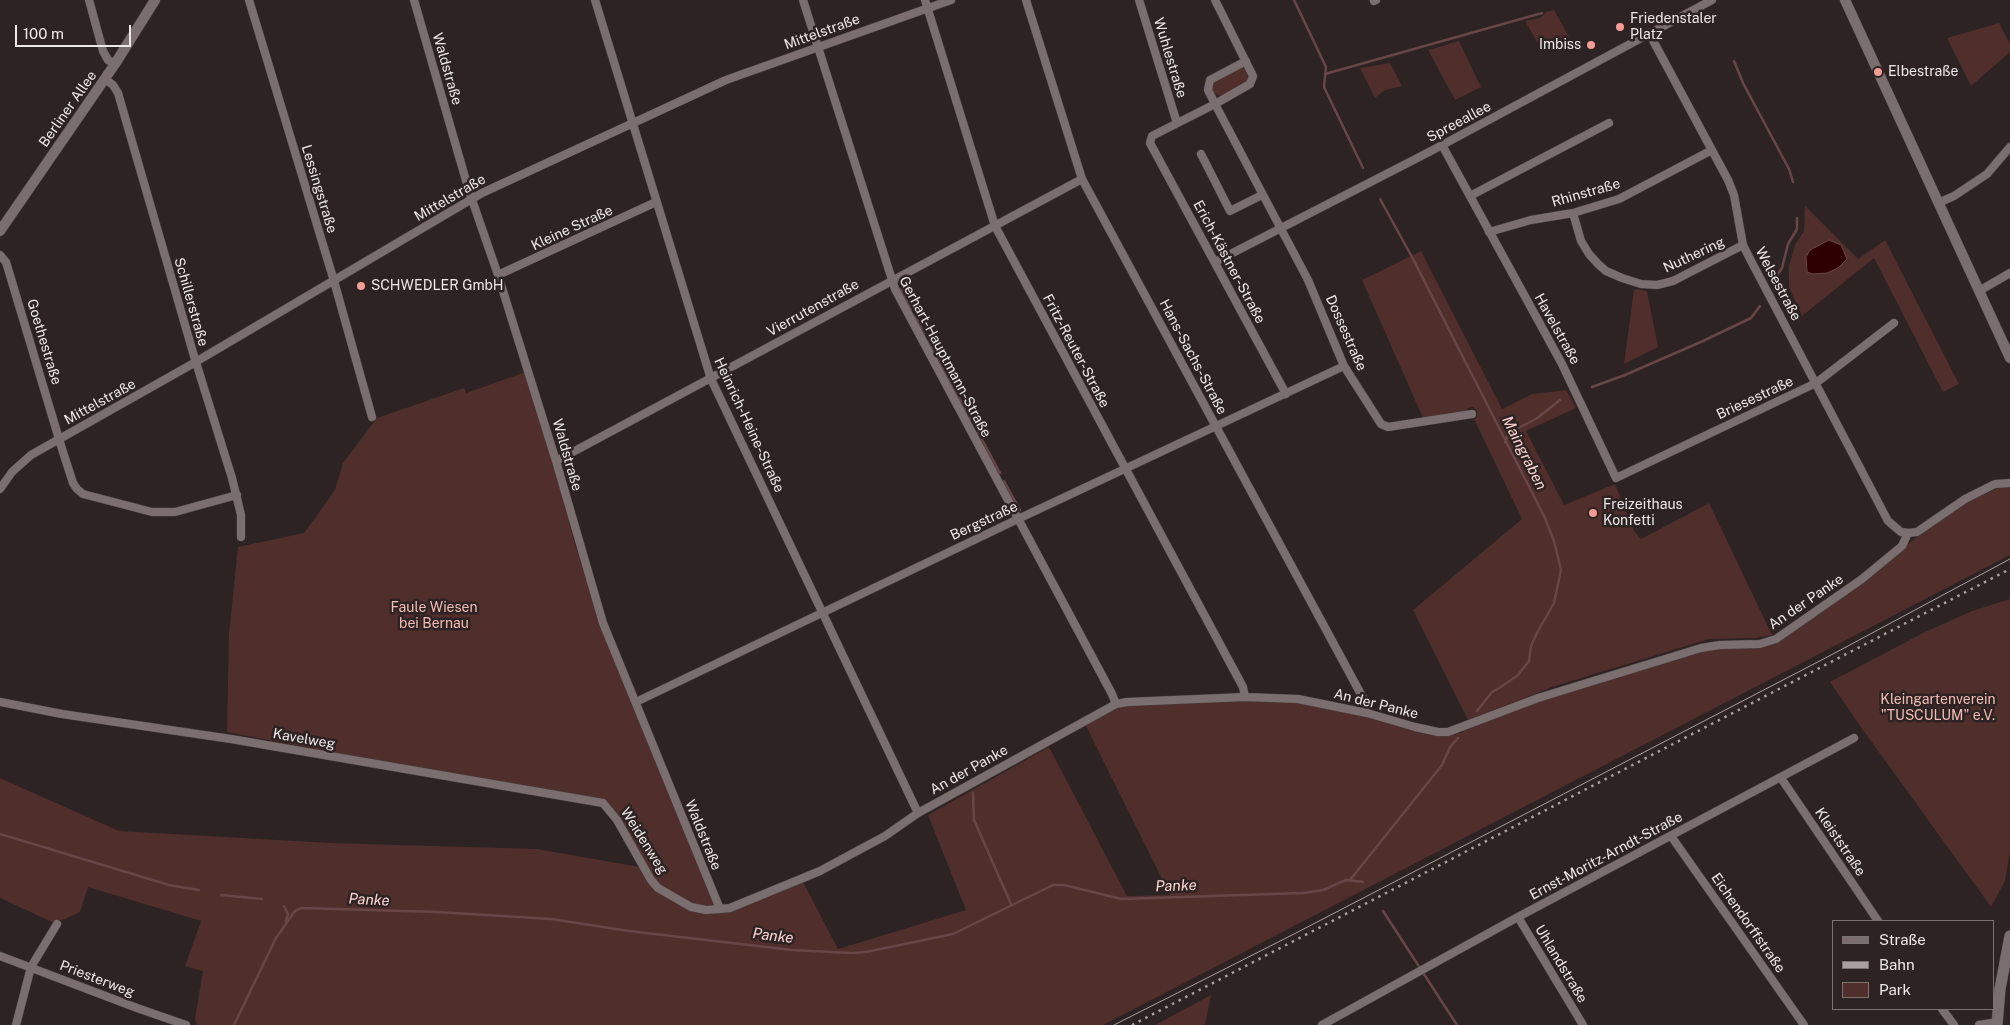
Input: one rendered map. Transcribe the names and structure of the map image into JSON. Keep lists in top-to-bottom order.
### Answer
{
  "streets": {
    "street": [
      "Mittelstraße",
      "Wuhlestraße",
      "Waldstraße",
      "Berliner Allee",
      "Spreeallee",
      "Lessingstraße",
      "Rhinstraße",
      "Kleine Straße",
      "Nuthering",
      "Erich-Kästner-Straße",
      "Welsestraße",
      "Schillerstraße",
      "Vierrutenstraße",
      "Havelstraße",
      "Dossestraße",
      "Goethestraße",
      "Fritz-Reuter-Straße",
      "Gerhart-Hauptmann-Straße",
      "Hans-Sachs-Straße",
      "Briesestraße",
      "Heinrich-Heine-Straße",
      "Bergstraße",
      "An der Panke",
      "Kavelweg",
      "Weidenweg",
      "Kleiststraße",
      "Ernst-Moritz-Arndt-Straße",
      "Eichendorffstraße",
      "Uhlandstraße",
      "Priesterweg"
    ]
  },
  "crossings": [
    ["Mittelstraße", "Waldstraße"],
    ["Mittelstraße", "Lessingstraße"],
    ["Mittelstraße", "Schillerstraße"],
    ["Mittelstraße", "Goethestraße"],
    ["Mittelstraße", "Fritz-Reuter-Straße"],
    ["Mittelstraße", "Gerhart-Hauptmann-Straße"],
    ["Mittelstraße", "Heinrich-Heine-Straße"],
    ["Wuhlestraße", "Erich-Kästner-Straße"],
    ["Waldstraße", "Kleine Straße"],
    ["Waldstraße", "Vierrutenstraße"],
    ["Waldstraße", "Bergstraße"],
    ["Waldstraße", "An der Panke"],
    ["Waldstraße", "Weidenweg"],
    ["Berliner Allee", "Schillerstraße"],
    ["Spreeallee", "Erich-Kästner-Straße"],
    ["Spreeallee", "Welsestraße"],
    ["Spreeallee", "Havelstraße"],
    ["Spreeallee", "Dossestraße"],
    ["Rhinstraße", "Nuthering"],
    ["Rhinstraße", "Welsestraße"],
    ["Rhinstraße", "Havelstraße"],
    ["Kleine Straße", "Heinrich-Heine-Straße"],
    ["Nuthering", "Welsestraße"],
    ["Erich-Kästner-Straße", "Bergstraße"],
    ["Welsestraße", "Briesestraße"],
    ["Welsestraße", "An der Panke"],
    ["Schillerstraße", "Goethestraße"],
    ["Vierrutenstraße", "Fritz-Reuter-Straße"],
    ["Vierrutenstraße", "Gerhart-Hauptmann-Straße"],
    ["Vierrutenstraße", "Hans-Sachs-Straße"],
    ["Vierrutenstraße", "Heinrich-Heine-Straße"],
    ["Havelstraße", "Briesestraße"],
    ["Dossestraße", "Bergstraße"],
    ["Fritz-Reuter-Straße", "Bergstraße"],
    ["Fritz-Reuter-Straße", "An der Panke"],
    ["Gerhart-Hauptmann-Straße", "Bergstraße"],
    ["Gerhart-Hauptmann-Straße", "An der Panke"],
    ["Hans-Sachs-Straße", "Bergstraße"],
    ["Hans-Sachs-Straße", "An der Panke"],
    ["Heinrich-Heine-Straße", "Bergstraße"],
    ["Heinrich-Heine-Straße", "An der Panke"],
    ["An der Panke", "Weidenweg"],
    ["Kavelweg", "Weidenweg"],
    ["Kleiststraße", "Ernst-Moritz-Arndt-Straße"],
    ["Ernst-Moritz-Arndt-Straße", "Eichendorffstraße"],
    ["Ernst-Moritz-Arndt-Straße", "Uhlandstraße"]
  ],
  "water": ["Maingraben", "Panke"],
  "parks": ["Faule Wiesen bei Bernau", "Kleingartenverein \"TUSCULUM\" e.V."],
  "places": [
    "Friedenstaler Platz",
    "Imbiss",
    "Elbestraße",
    "SCHWEDLER GmbH",
    "Freizeithaus Konfetti"
  ],
  "legend": ["Straße", "Bahn", "Park"],
  "scale_bar": "100 m"
}
